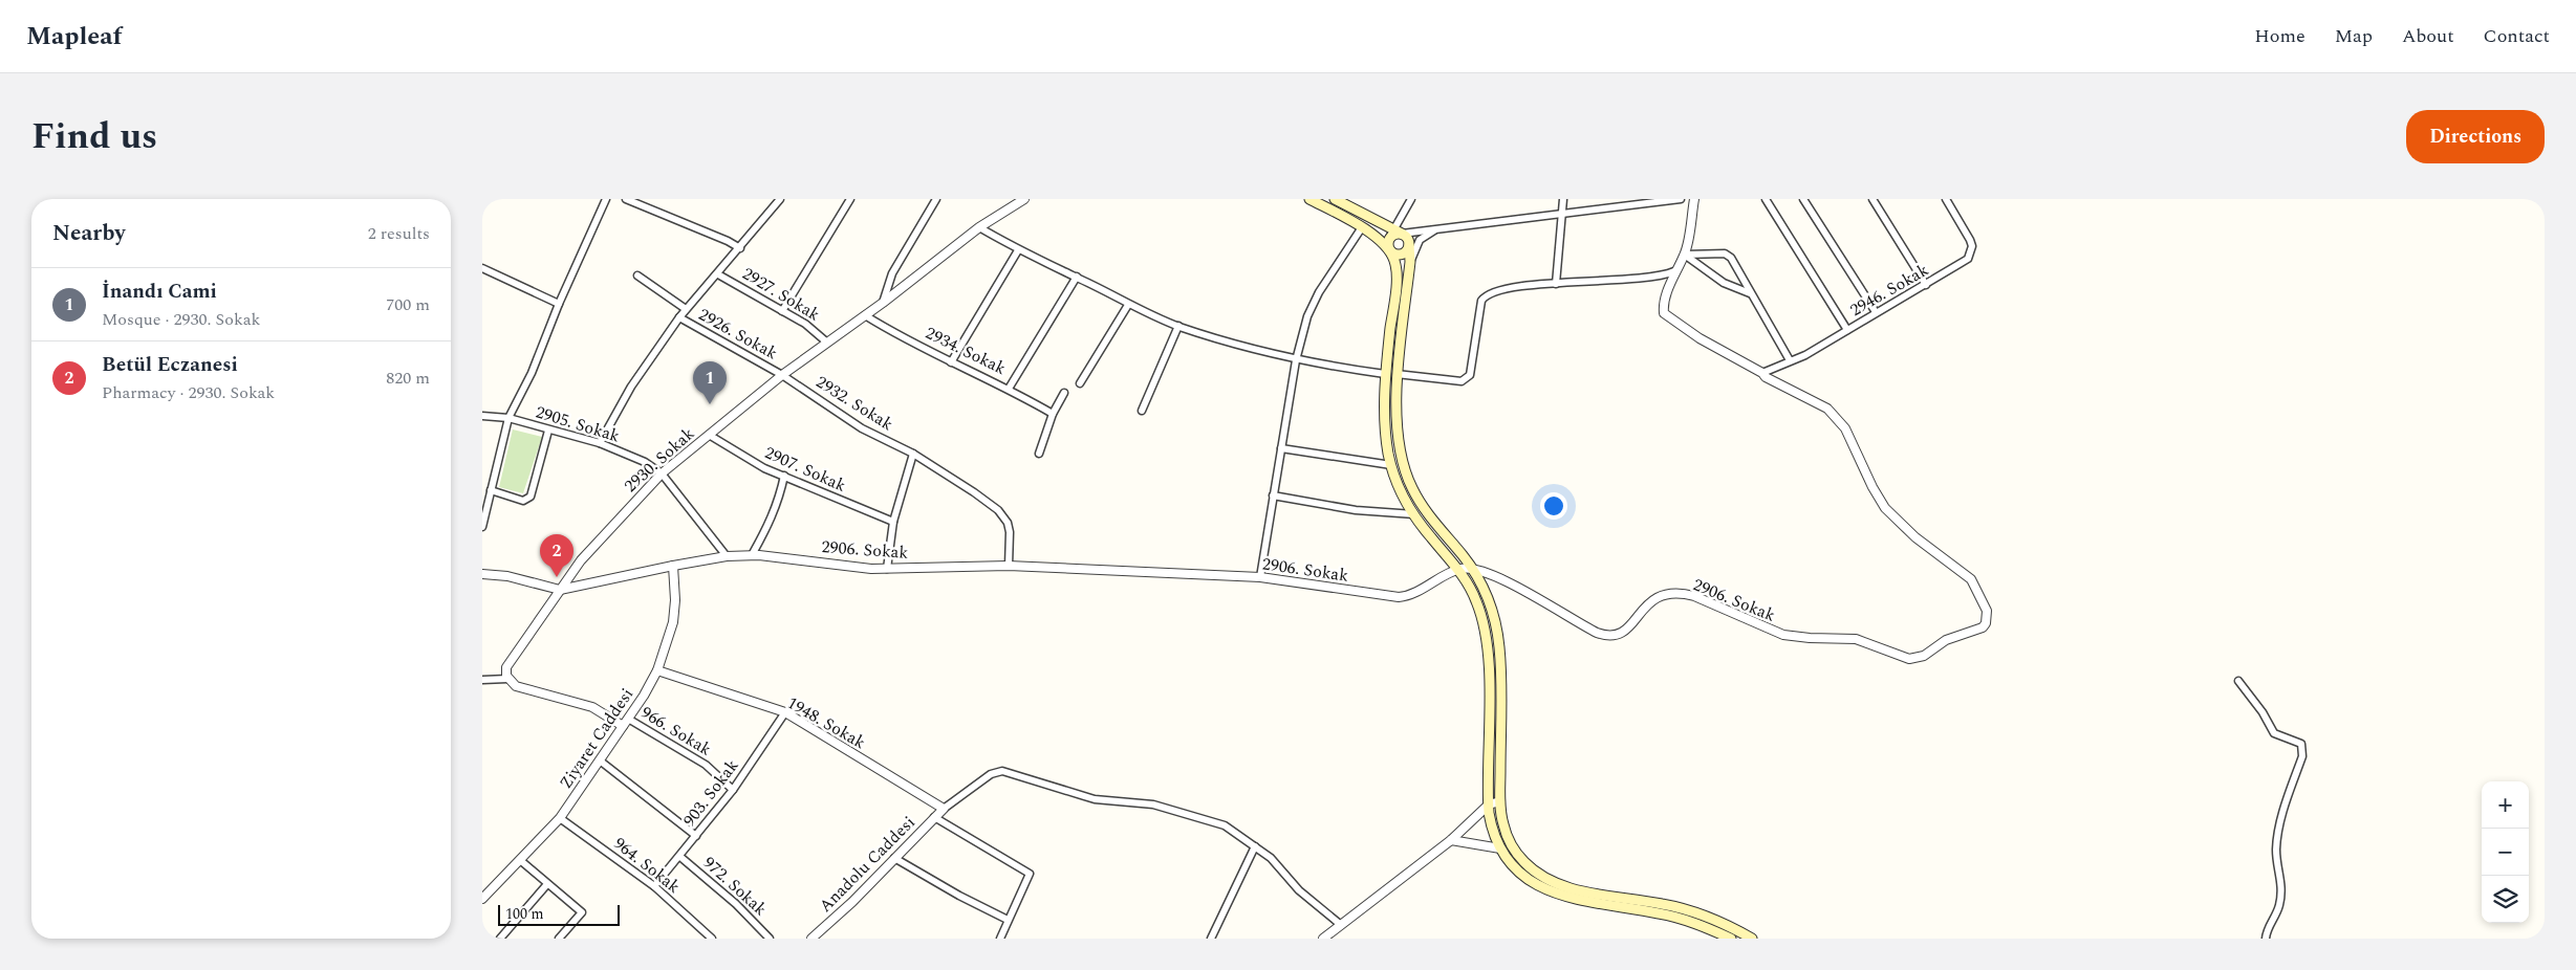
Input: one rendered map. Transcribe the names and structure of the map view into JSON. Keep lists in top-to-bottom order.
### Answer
{
  "streets": {
    "street": [
      "2946. Sokak",
      "2927. Sokak",
      "2926. Sokak",
      "2934. Sokak",
      "2932. Sokak",
      "2905. Sokak",
      "2930. Sokak",
      "2907. Sokak",
      "2906. Sokak",
      "1948. Sokak",
      "966. Sokak",
      "Ziyaret Caddesi",
      "903. Sokak",
      "Anadolu Caddesi",
      "964. Sokak",
      "972. Sokak"
    ]
  },
  "crossings": [
    ["2946. Sokak", "2906. Sokak"],
    ["2927. Sokak", "2930. Sokak"],
    ["2926. Sokak", "2932. Sokak"],
    ["2926. Sokak", "2930. Sokak"],
    ["2934. Sokak", "2930. Sokak"],
    ["2932. Sokak", "2930. Sokak"],
    ["2932. Sokak", "2906. Sokak"],
    ["2905. Sokak", "2930. Sokak"],
    ["2930. Sokak", "2907. Sokak"],
    ["2930. Sokak", "2906. Sokak"],
    ["2906. Sokak", "Ziyaret Caddesi"],
    ["1948. Sokak", "Ziyaret Caddesi"],
    ["1948. Sokak", "903. Sokak"],
    ["1948. Sokak", "Anadolu Caddesi"],
    ["966. Sokak", "Ziyaret Caddesi"],
    ["966. Sokak", "903. Sokak"],
    ["Ziyaret Caddesi", "964. Sokak"],
    ["903. Sokak", "964. Sokak"],
    ["903. Sokak", "972. Sokak"]
  ],
  "scale_bar": "100 m",
  "page": {
    "header": "Mapleaf",
    "nav": [
      "Home",
      "Map",
      "About",
      "Contact"
    ],
    "title": "Find us",
    "buttons": "Directions",
    "heading": ["Nearby", "2 results"],
    "list": [
      {
        "mark": "1",
        "name": "İnandı Cami",
        "note": "Mosque · 2930. Sokak",
        "value": "700 m"
      },
      {
        "mark": "2",
        "name": "Betül Eczanesi",
        "note": "Pharmacy · 2930. Sokak",
        "value": "820 m"
      }
    ],
    "pins": ["1", "2"],
    "map_buttons": ["+", "−"],
    "scale": "100 m"
  }
}
